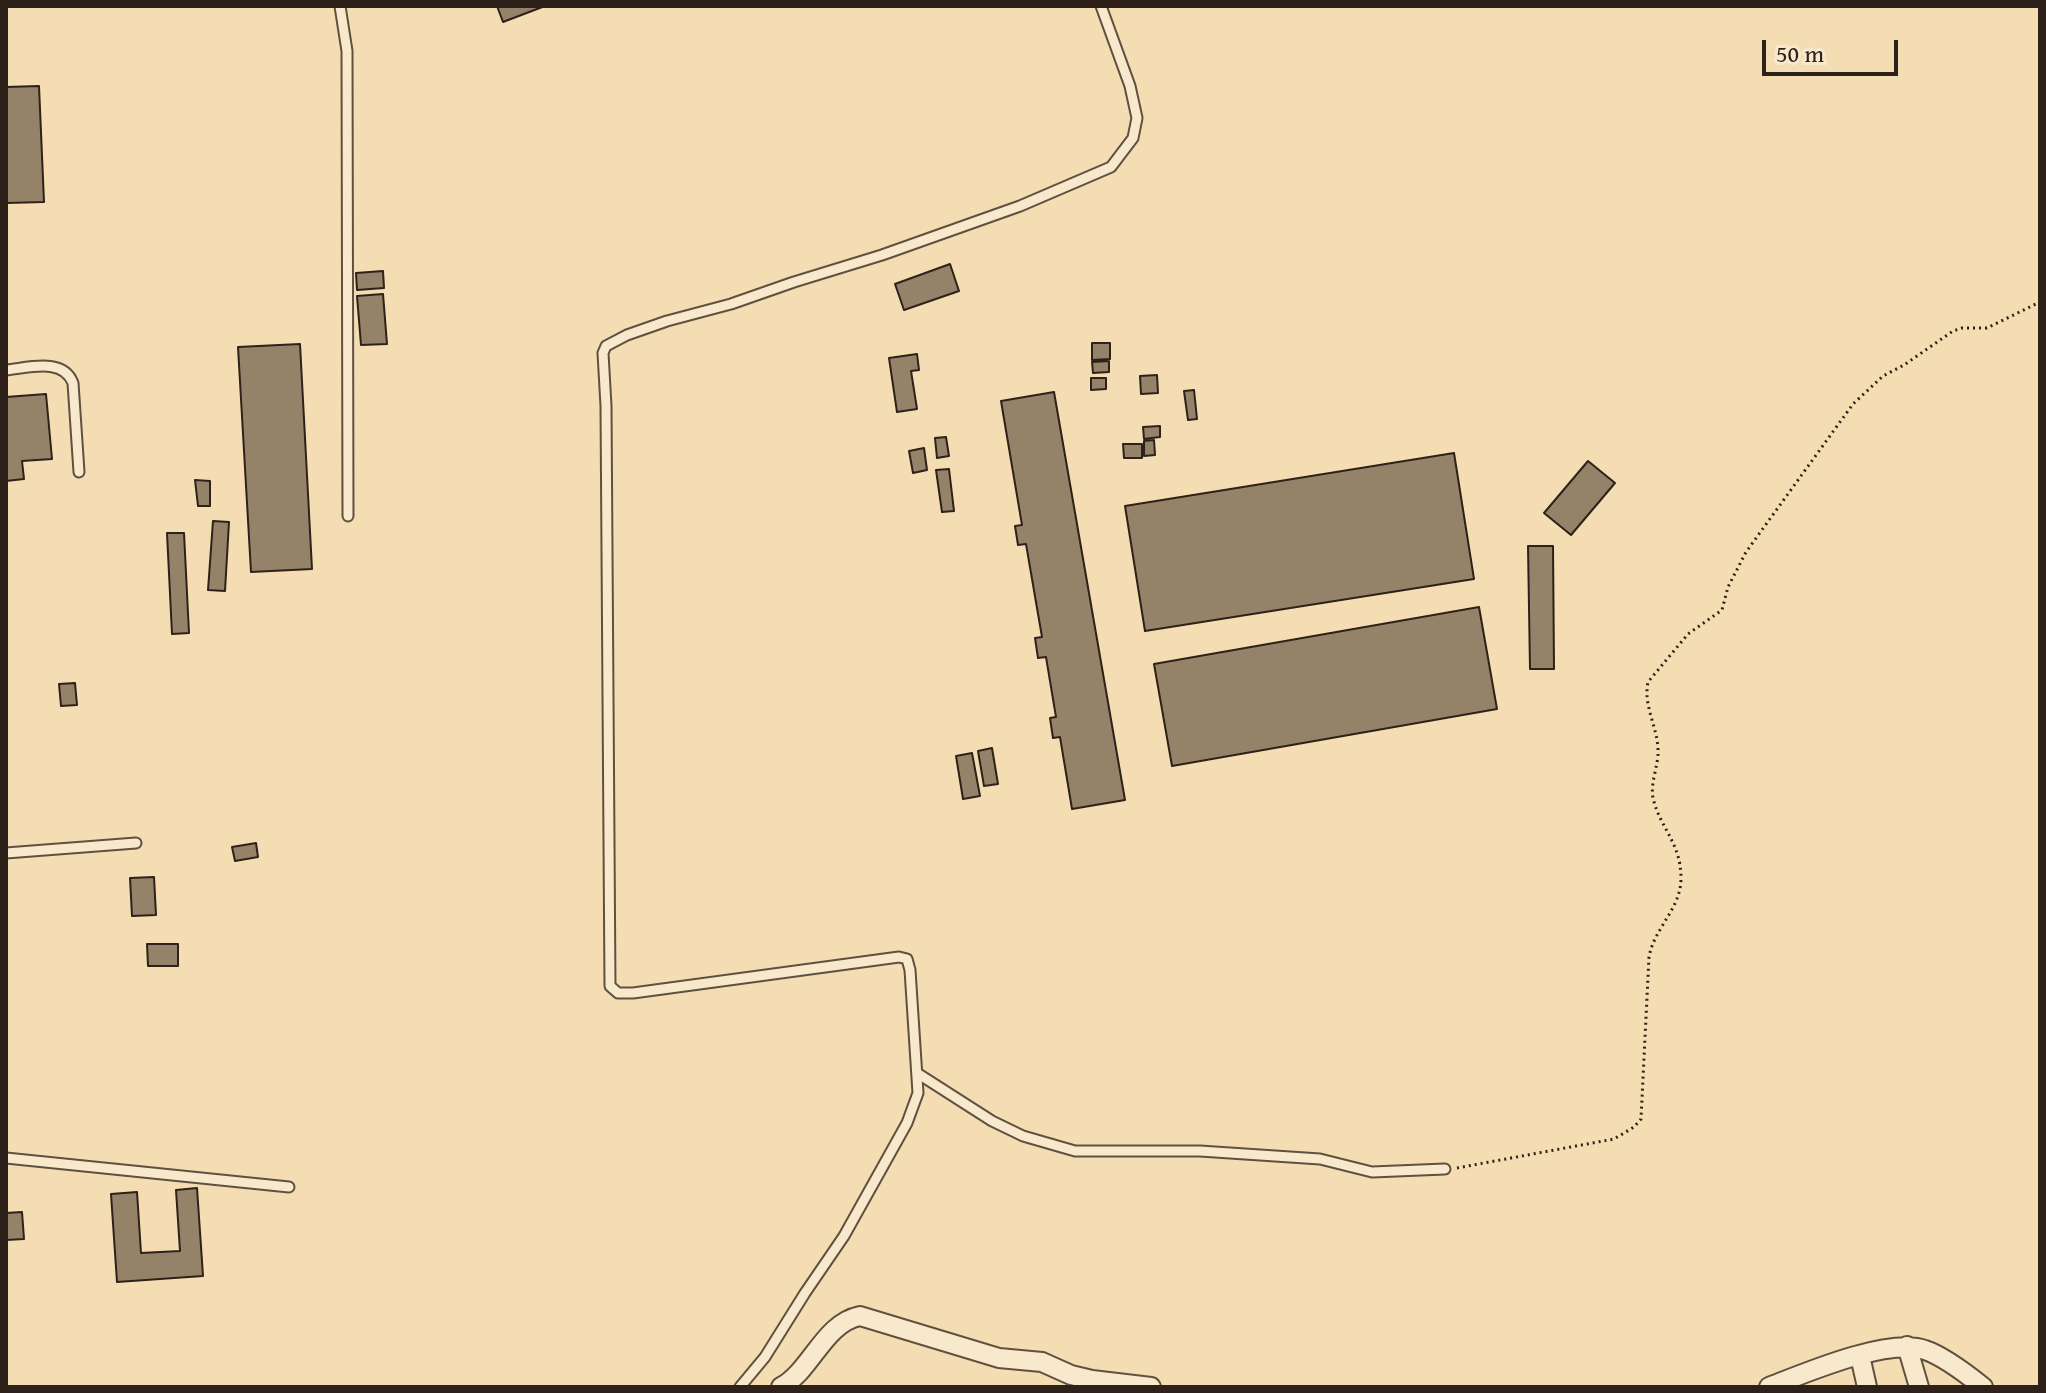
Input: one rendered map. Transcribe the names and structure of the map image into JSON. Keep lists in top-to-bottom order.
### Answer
{
  "scale_bar": "50 m"
}
